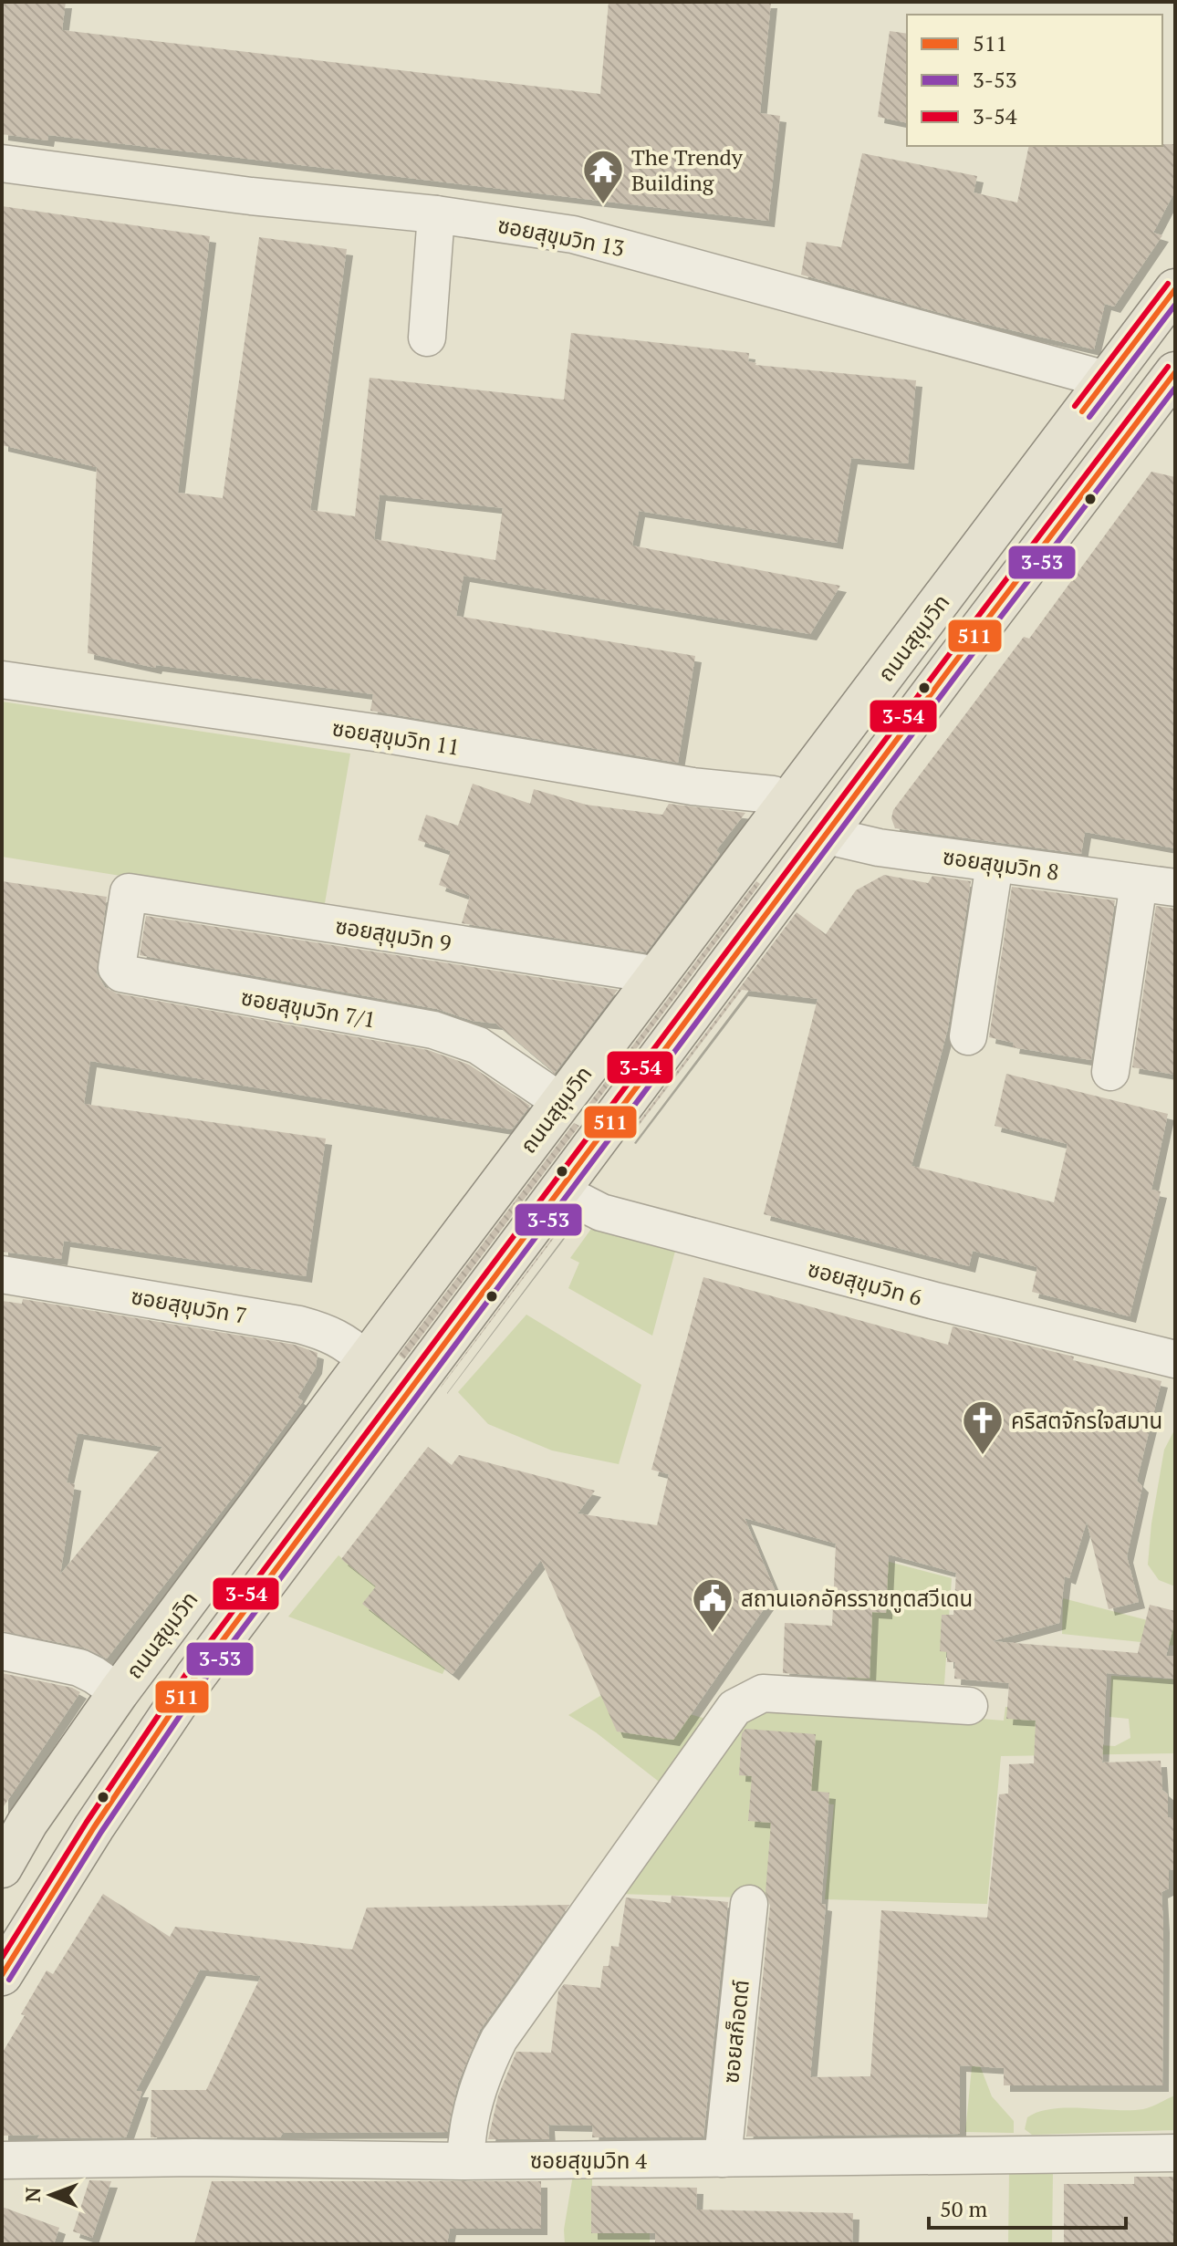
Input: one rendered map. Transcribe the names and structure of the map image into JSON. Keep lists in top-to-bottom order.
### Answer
{
  "streets": {
    "main road": ["ถนนสุขุมวิท"],
    "street": [
      "ซอยสุขุมวิท 13",
      "ซอยสุขุมวิท 11",
      "ซอยสุขุมวิท 8",
      "ซอยสุขุมวิท 9",
      "ซอยสุขุมวิท 7/1",
      "ซอยสุขุมวิท 6",
      "ซอยสุขุมวิท 7",
      "ซอยสก็อตต์",
      "ซอยสุขุมวิท 4"
    ]
  },
  "crossings": [
    ["ซอยสุขุมวิท 13", "ถนนสุขุมวิท"],
    ["ถนนสุขุมวิท", "ซอยสุขุมวิท 11"],
    ["ถนนสุขุมวิท", "ซอยสุขุมวิท 9"],
    ["ถนนสุขุมวิท", "ซอยสุขุมวิท 7/1"],
    ["ถนนสุขุมวิท", "ซอยสุขุมวิท 7"],
    ["ซอยสุขุมวิท 9", "ซอยสุขุมวิท 7/1"],
    ["ซอยสก็อตต์", "ซอยสุขุมวิท 4"]
  ],
  "places": {
    "temple": ["The Trendy Building"],
    "church": ["คริสตจักรใจสมาน"],
    "public building": ["สถานเอกอัครราชทูตสวีเดน"]
  },
  "lines": ["transit line 3-54", "transit line 511", "transit line 3-53"],
  "legend": ["511", "3-53", "3-54"],
  "scale_bar": "50 m",
  "north": "left"
}
